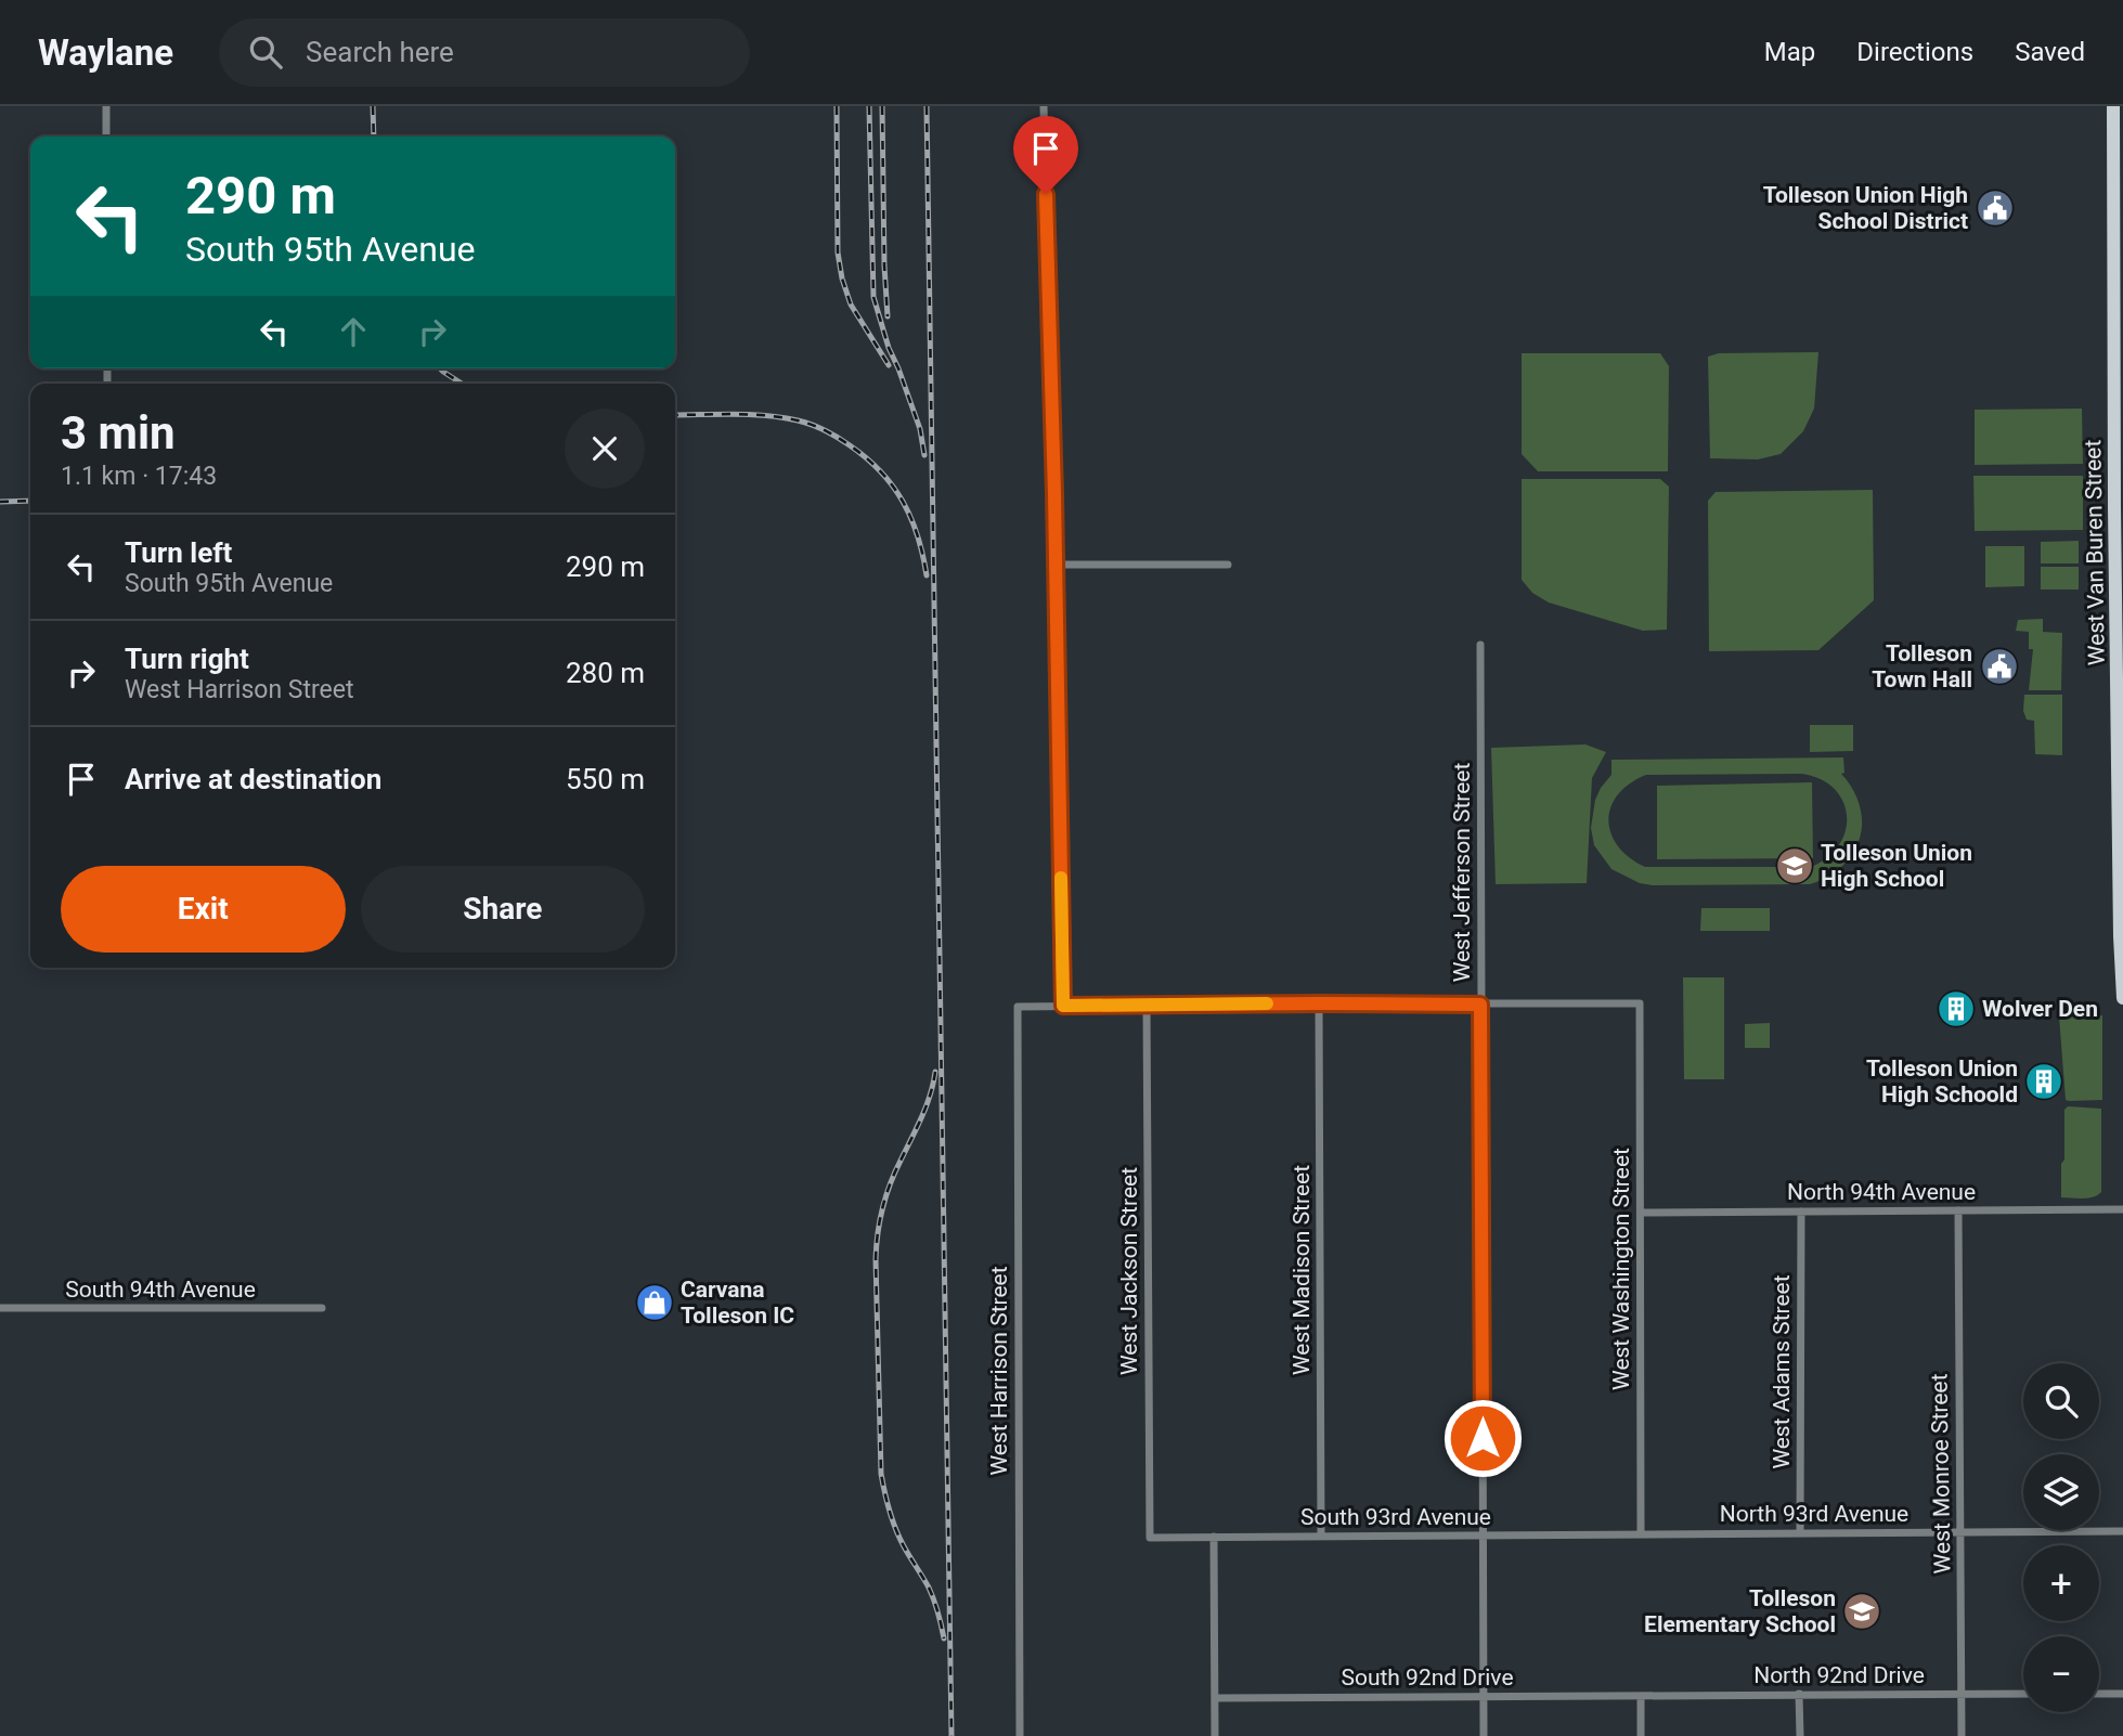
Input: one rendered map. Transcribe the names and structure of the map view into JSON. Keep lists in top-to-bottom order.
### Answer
{
  "streets": {
    "main road": ["West Van Buren Street"],
    "street": [
      "West Jefferson Street",
      "North 94th Avenue",
      "West Washington Street",
      "West Madison Street",
      "West Jackson Street",
      "South 94th Avenue",
      "West Harrison Street",
      "West Adams Street",
      "West Monroe Street",
      "North 93rd Avenue",
      "South 93rd Avenue",
      "North 92nd Drive",
      "South 92nd Drive"
    ]
  },
  "crossings": [
    ["West Jefferson Street", "West Washington Street"],
    ["West Jefferson Street", "South 93rd Avenue"],
    ["West Jefferson Street", "South 92nd Drive"],
    ["North 94th Avenue", "West Washington Street"],
    ["North 94th Avenue", "West Adams Street"],
    ["North 94th Avenue", "West Monroe Street"],
    ["West Washington Street", "North 93rd Avenue"],
    ["West Washington Street", "South 93rd Avenue"],
    ["West Madison Street", "South 93rd Avenue"],
    ["West Jackson Street", "South 93rd Avenue"],
    ["West Adams Street", "North 93rd Avenue"],
    ["West Monroe Street", "North 93rd Avenue"],
    ["West Monroe Street", "North 92nd Drive"],
    ["North 93rd Avenue", "South 93rd Avenue"],
    ["North 92nd Drive", "South 92nd Drive"]
  ],
  "places": {
    "public building": ["Tolleson Union High School District", "Tolleson Town Hall"],
    "school or university": ["Tolleson Union High School", "Tolleson Elementary School"],
    "building": ["Wolver Den", "Tolleson Union High Schoold"],
    "shop": ["Carvana Tolleson IC"]
  },
  "page": {
    "header": "Waylane",
    "search": "Search here",
    "nav": ["Map", "Directions", "Saved"],
    "turn": ["290 m", "South 95th Avenue"],
    "heading": ["3 min", "1.1 km · 17:43"],
    "list": [
      {
        "name": "Turn left",
        "note": "South 95th Avenue",
        "value": "290 m"
      },
      {
        "name": "Turn right",
        "note": "West Harrison Street",
        "value": "280 m"
      },
      {
        "name": "Arrive at destination",
        "value": "550 m"
      }
    ],
    "buttons": ["Exit", "Share"],
    "map_buttons": ["+", "−"]
  }
}
